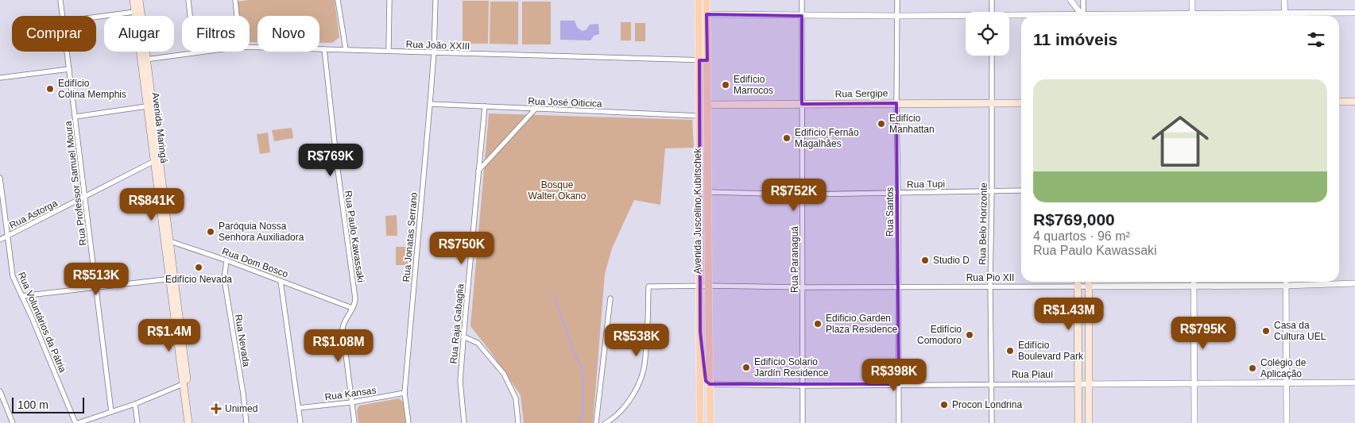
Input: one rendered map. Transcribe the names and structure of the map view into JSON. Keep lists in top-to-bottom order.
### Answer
{
  "streets": {
    "main road": ["Rua Sergipe", "Avenida Maringá", "Avenida Juscelino Kubitschek"],
    "street": [
      "Rua João XXIII",
      "Rua José Oiticica",
      "Rua Professor Samuel Moura",
      "Rua Tupi",
      "Rua Santos",
      "Rua Astorga",
      "Rua Belo Horizonte",
      "Rua Paulo Kawassaki",
      "Rua Jonatas Serrano",
      "Rua Paranaguá",
      "Rua Dom Bosco",
      "Rua Pio XII",
      "Rua Voluntários da Pátria",
      "Rua Raja Gabaglia",
      "Rua Nevada",
      "Rua Piauí",
      "Rua Kansas"
    ]
  },
  "crossings": [
    ["Rua João XXIII", "Avenida Maringá"],
    ["Rua João XXIII", "Avenida Juscelino Kubitschek"],
    ["Rua João XXIII", "Rua Paulo Kawassaki"],
    ["Rua João XXIII", "Rua Jonatas Serrano"],
    ["Rua Sergipe", "Rua José Oiticica"],
    ["Rua Sergipe", "Avenida Juscelino Kubitschek"],
    ["Rua Sergipe", "Rua Santos"],
    ["Rua Sergipe", "Rua Belo Horizonte"],
    ["Rua Sergipe", "Rua Paranaguá"],
    ["Rua José Oiticica", "Avenida Juscelino Kubitschek"],
    ["Rua José Oiticica", "Rua Jonatas Serrano"],
    ["Rua José Oiticica", "Rua Raja Gabaglia"],
    ["Avenida Maringá", "Rua Astorga"],
    ["Avenida Maringá", "Rua Dom Bosco"],
    ["Rua Professor Samuel Moura", "Rua Astorga"],
    ["Rua Tupi", "Avenida Juscelino Kubitschek"],
    ["Rua Tupi", "Rua Santos"],
    ["Rua Tupi", "Rua Belo Horizonte"],
    ["Rua Tupi", "Rua Paranaguá"],
    ["Avenida Juscelino Kubitschek", "Rua Pio XII"],
    ["Avenida Juscelino Kubitschek", "Rua Piauí"],
    ["Rua Santos", "Rua Pio XII"],
    ["Rua Santos", "Rua Piauí"],
    ["Rua Astorga", "Rua Voluntários da Pátria"],
    ["Rua Belo Horizonte", "Rua Pio XII"],
    ["Rua Belo Horizonte", "Rua Piauí"],
    ["Rua Paulo Kawassaki", "Rua Dom Bosco"],
    ["Rua Jonatas Serrano", "Rua Kansas"],
    ["Rua Paranaguá", "Rua Pio XII"],
    ["Rua Paranaguá", "Rua Piauí"],
    ["Rua Dom Bosco", "Rua Nevada"]
  ],
  "parks": ["Bosque Walter Okano"],
  "places": {
    "other": [
      "Edifício Marrocos",
      "Edifício Colina Memphis",
      "Edifício Manhattan",
      "Edifício Fernão Magalhães",
      "Paróquia Nossa Senhora Auxiliadora",
      "Studio D",
      "Edifício Nevada",
      "Edificio Garden Plaza Residence",
      "Casa da Cultura UEL",
      "Edifício Comodoro",
      "Edifício Boulevard Park",
      "Edifício Solario Jardín Residence",
      "Colégio de Aplicação",
      "Procon Londrina"
    ],
    "health": ["Unimed"]
  },
  "scale_bar": "100 m",
  "page": {
    "chip": [
      "Comprar",
      "Alugar",
      "Filtros",
      "Novo"
    ],
    "heading": "11 imóveis",
    "list": [
      {
        "name": "R$769,000",
        "note": "4 quartos · 96 m² · Rua Paulo Kawassaki"
      }
    ],
    "price": [
      "R$769K",
      "R$752K",
      "R$841K",
      "R$750K",
      "R$513K",
      "R$1.43M",
      "R$795K",
      "R$1.4M",
      "R$538K",
      "R$1.08M",
      "R$398K"
    ],
    "scale": "100 m"
  }
}
